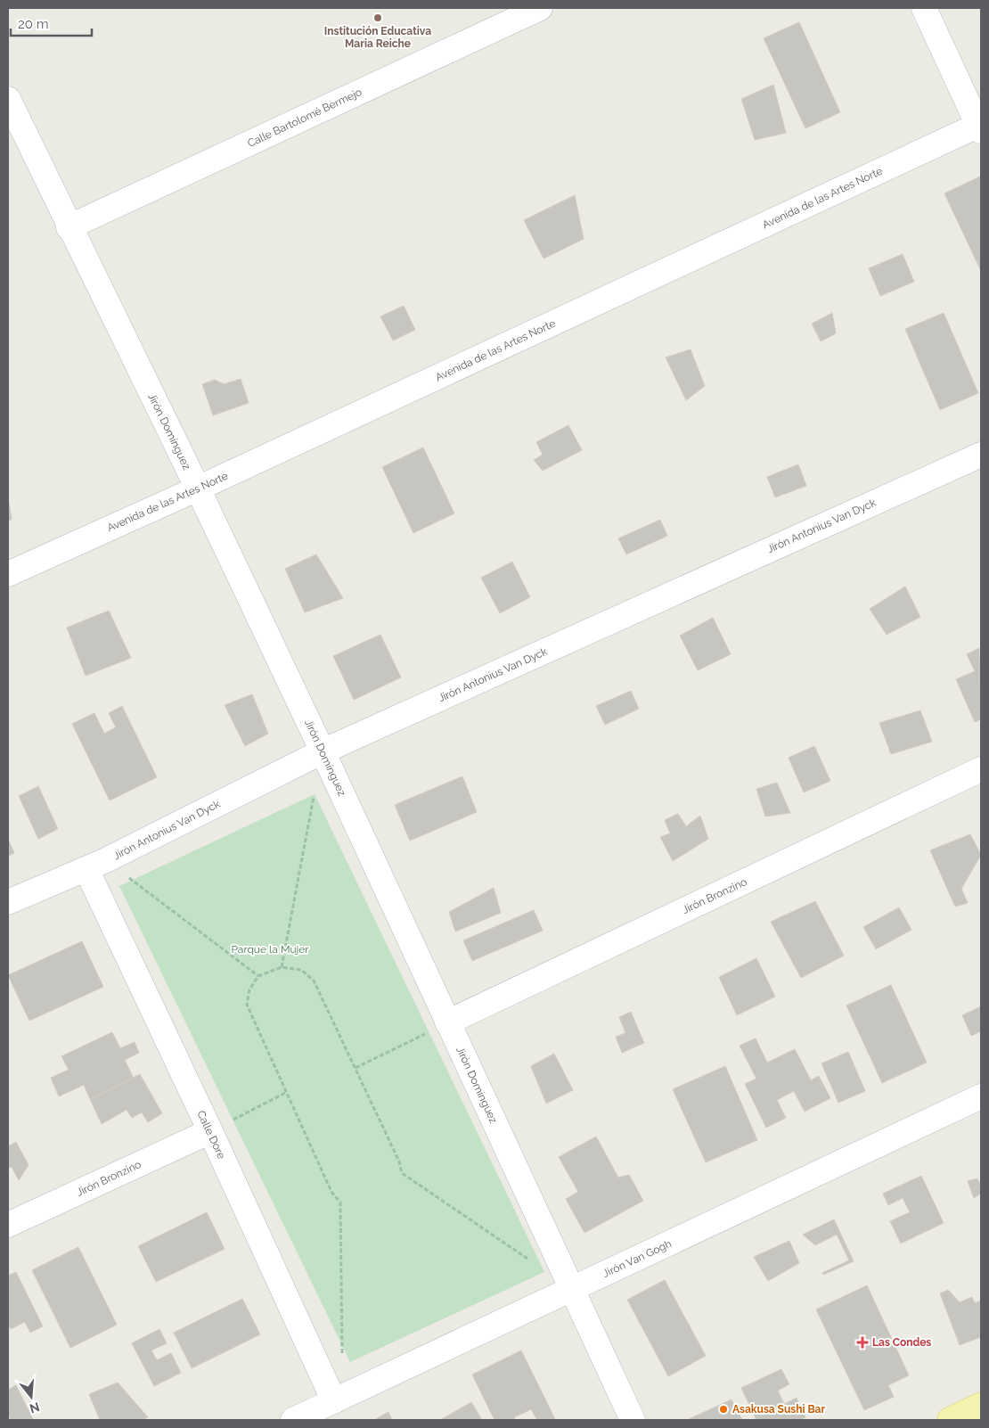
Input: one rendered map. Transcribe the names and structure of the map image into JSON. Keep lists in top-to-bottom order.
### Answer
{
  "streets": {
    "street": [
      "Calle Bartolomé Bermejo",
      "Avenida de las Artes Norte",
      "Jirón Domínguez",
      "Jirón Antonius Van Dyck",
      "Jirón Bronzino",
      "Calle Dore",
      "Jirón Van Gogh"
    ]
  },
  "crossings": [
    ["Calle Bartolomé Bermejo", "Jirón Domínguez"],
    ["Avenida de las Artes Norte", "Jirón Domínguez"],
    ["Jirón Domínguez", "Jirón Antonius Van Dyck"],
    ["Jirón Domínguez", "Jirón Bronzino"],
    ["Jirón Domínguez", "Jirón Van Gogh"],
    ["Jirón Antonius Van Dyck", "Calle Dore"],
    ["Jirón Bronzino", "Calle Dore"],
    ["Calle Dore", "Jirón Van Gogh"]
  ],
  "parks": ["Parque la Mujer"],
  "places": {
    "other": ["Institución Educativa Maria Reiche", "Asakusa Sushi Bar"],
    "health": ["Las Condes"]
  },
  "scale_bar": "20 m",
  "north": "bottom"
}
